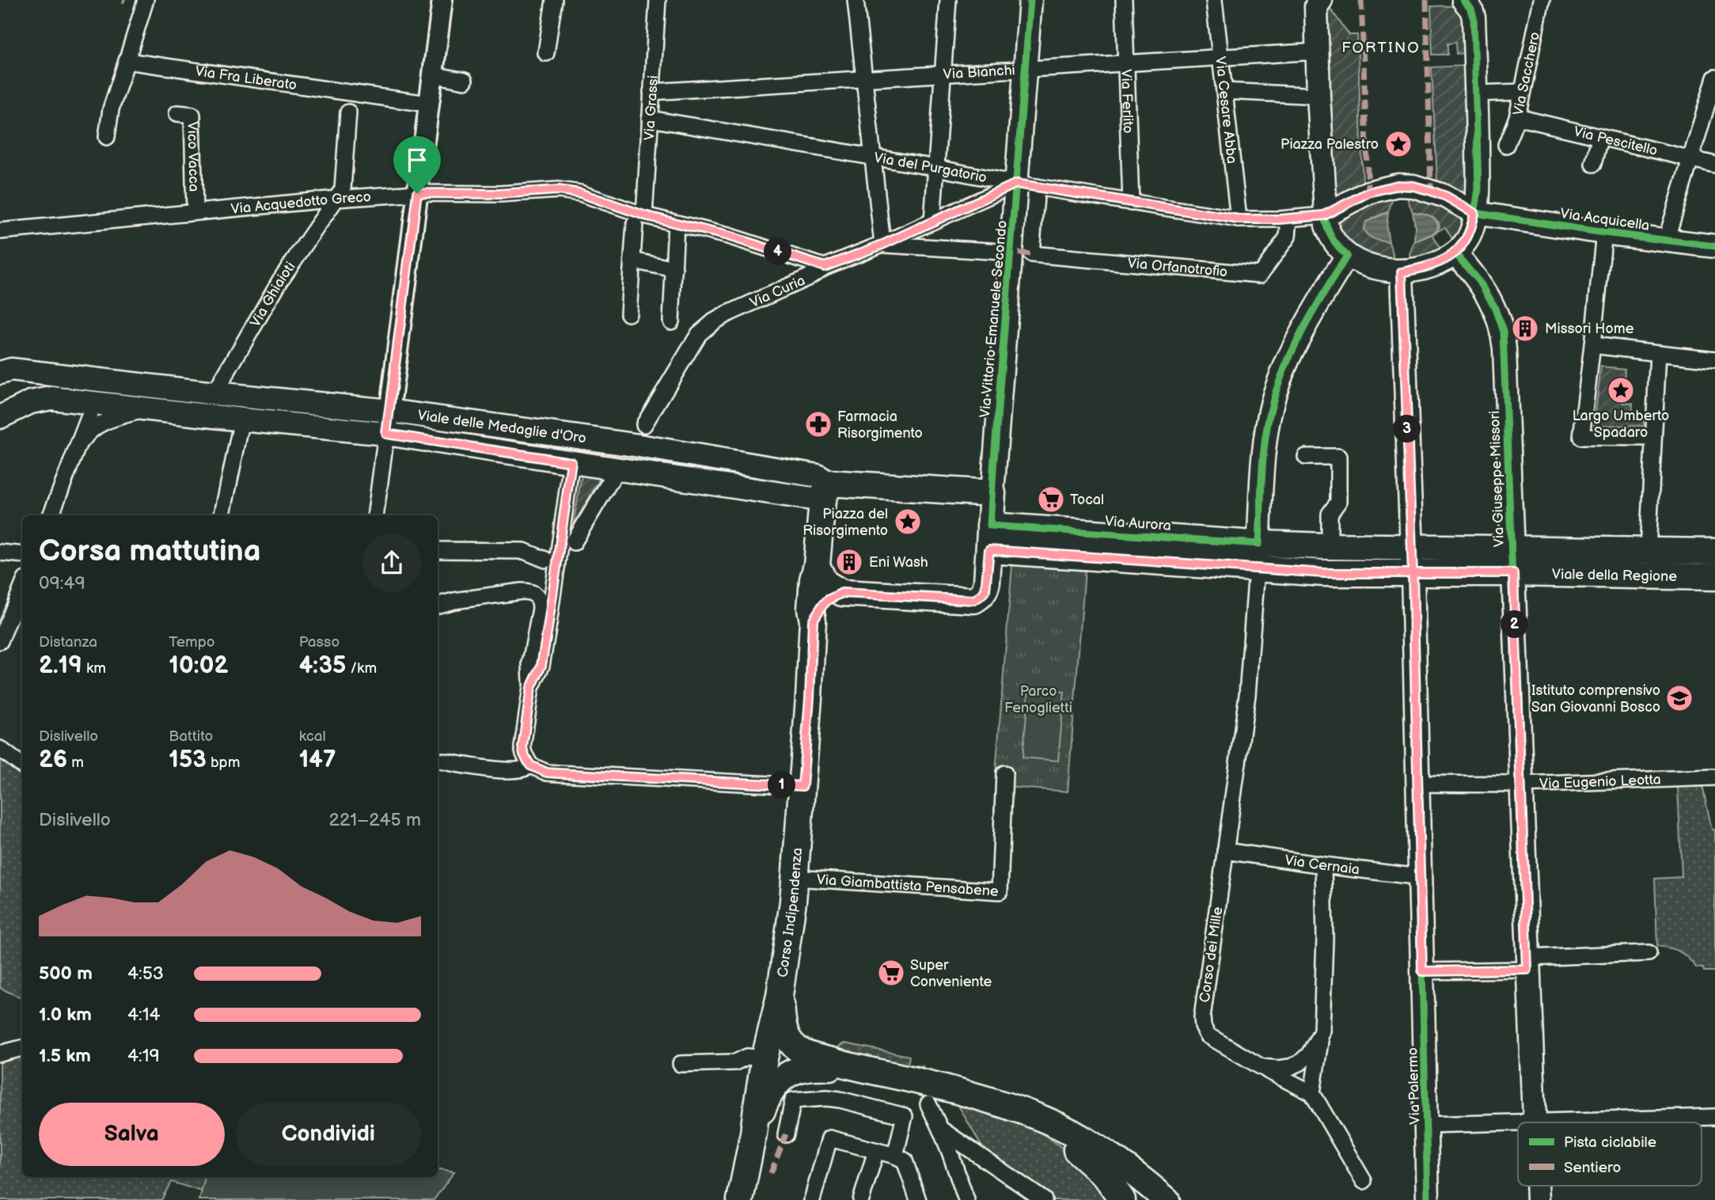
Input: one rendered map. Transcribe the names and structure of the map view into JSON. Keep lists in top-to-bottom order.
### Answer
{
  "streets": {
    "main road": [
      "Via Acquicella",
      "Via Vittorio Emanuele Secondo",
      "Viale delle Medaglie d'Oro",
      "Via Giuseppe Missori",
      "Via Aurora",
      "Viale della Regione",
      "Corso Indipendenza",
      "Via Palermo"
    ],
    "street": [
      "Via Bianchi",
      "Via Sacchero",
      "Via Fra Liberato",
      "Via Ferlito",
      "Via Grassi",
      "Via Cesare Abba",
      "Via Pescitello",
      "Vico Vacca",
      "Via del Purgatorio",
      "Via Acquedotto Greco",
      "Via Orfanotrofio",
      "Via Curia",
      "Via Ghiaioti",
      "Via Eugenio Leotta",
      "Via Cernaia",
      "Via Giambattista Pensabene",
      "Corso dei Mille"
    ]
  },
  "crossings": [
    ["Via Bianchi", "Via Ferlito"],
    ["Via Bianchi", "Via Grassi"],
    ["Via Bianchi", "Via Cesare Abba"],
    ["Via Bianchi", "Via Vittorio Emanuele Secondo"],
    ["Via Sacchero", "Via Pescitello"],
    ["Via Ferlito", "Via del Purgatorio"],
    ["Via Grassi", "Via del Purgatorio"],
    ["Via Grassi", "Via Acquedotto Greco"],
    ["Via Cesare Abba", "Via del Purgatorio"],
    ["Vico Vacca", "Via Acquedotto Greco"],
    ["Via del Purgatorio", "Via Orfanotrofio"],
    ["Via del Purgatorio", "Via Curia"],
    ["Via del Purgatorio", "Via Vittorio Emanuele Secondo"],
    ["Via Acquedotto Greco", "Via Curia"],
    ["Via Acquedotto Greco", "Via Ghiaioti"],
    ["Via Orfanotrofio", "Via Curia"],
    ["Via Orfanotrofio", "Via Vittorio Emanuele Secondo"],
    ["Via Curia", "Via Vittorio Emanuele Secondo"],
    ["Via Ghiaioti", "Viale delle Medaglie d'Oro"],
    ["Viale delle Medaglie d'Oro", "Corso Indipendenza"],
    ["Via Giuseppe Missori", "Via Aurora"],
    ["Via Giuseppe Missori", "Viale della Regione"],
    ["Via Giuseppe Missori", "Via Eugenio Leotta"],
    ["Via Aurora", "Viale della Regione"],
    ["Via Aurora", "Via Palermo"],
    ["Via Eugenio Leotta", "Via Palermo"],
    ["Via Cernaia", "Corso dei Mille"],
    ["Via Cernaia", "Via Palermo"],
    ["Via Giambattista Pensabene", "Corso Indipendenza"]
  ],
  "districts": ["FORTINO"],
  "parks": ["Parco Fenoglietti"],
  "places": {
    "place": ["Piazza Palestro", "Largo Umberto Spadaro", "Piazza del Risorgimento"],
    "building": ["Missori Home", "Eni Wash"],
    "pharmacy": ["Farmacia Risorgimento"],
    "supermarket": ["Tocal", "Super Conveniente"],
    "school or university": ["Istituto comprensivo San Giovanni Bosco"]
  },
  "legend": ["Pista ciclabile", "Sentiero"],
  "page": {
    "pins": [
      "4",
      "3",
      "2",
      "1"
    ],
    "heading": ["Corsa mattutina", "09:49"],
    "stats": [
      ["Distanza", "2.19 km"],
      ["Tempo", "10:02"],
      ["Passo", "4:35 /km"],
      ["Dislivello", "26 m"],
      ["Battito", "153 bpm"],
      ["kcal", "147"]
    ],
    "chart": ["Dislivello", "221–245 m"],
    "list": [
      {
        "name": "500 m",
        "note": "4:53"
      },
      {
        "name": "1.0 km",
        "note": "4:14"
      },
      {
        "name": "1.5 km",
        "note": "4:19"
      }
    ],
    "buttons": ["Salva", "Condividi"]
  }
}
